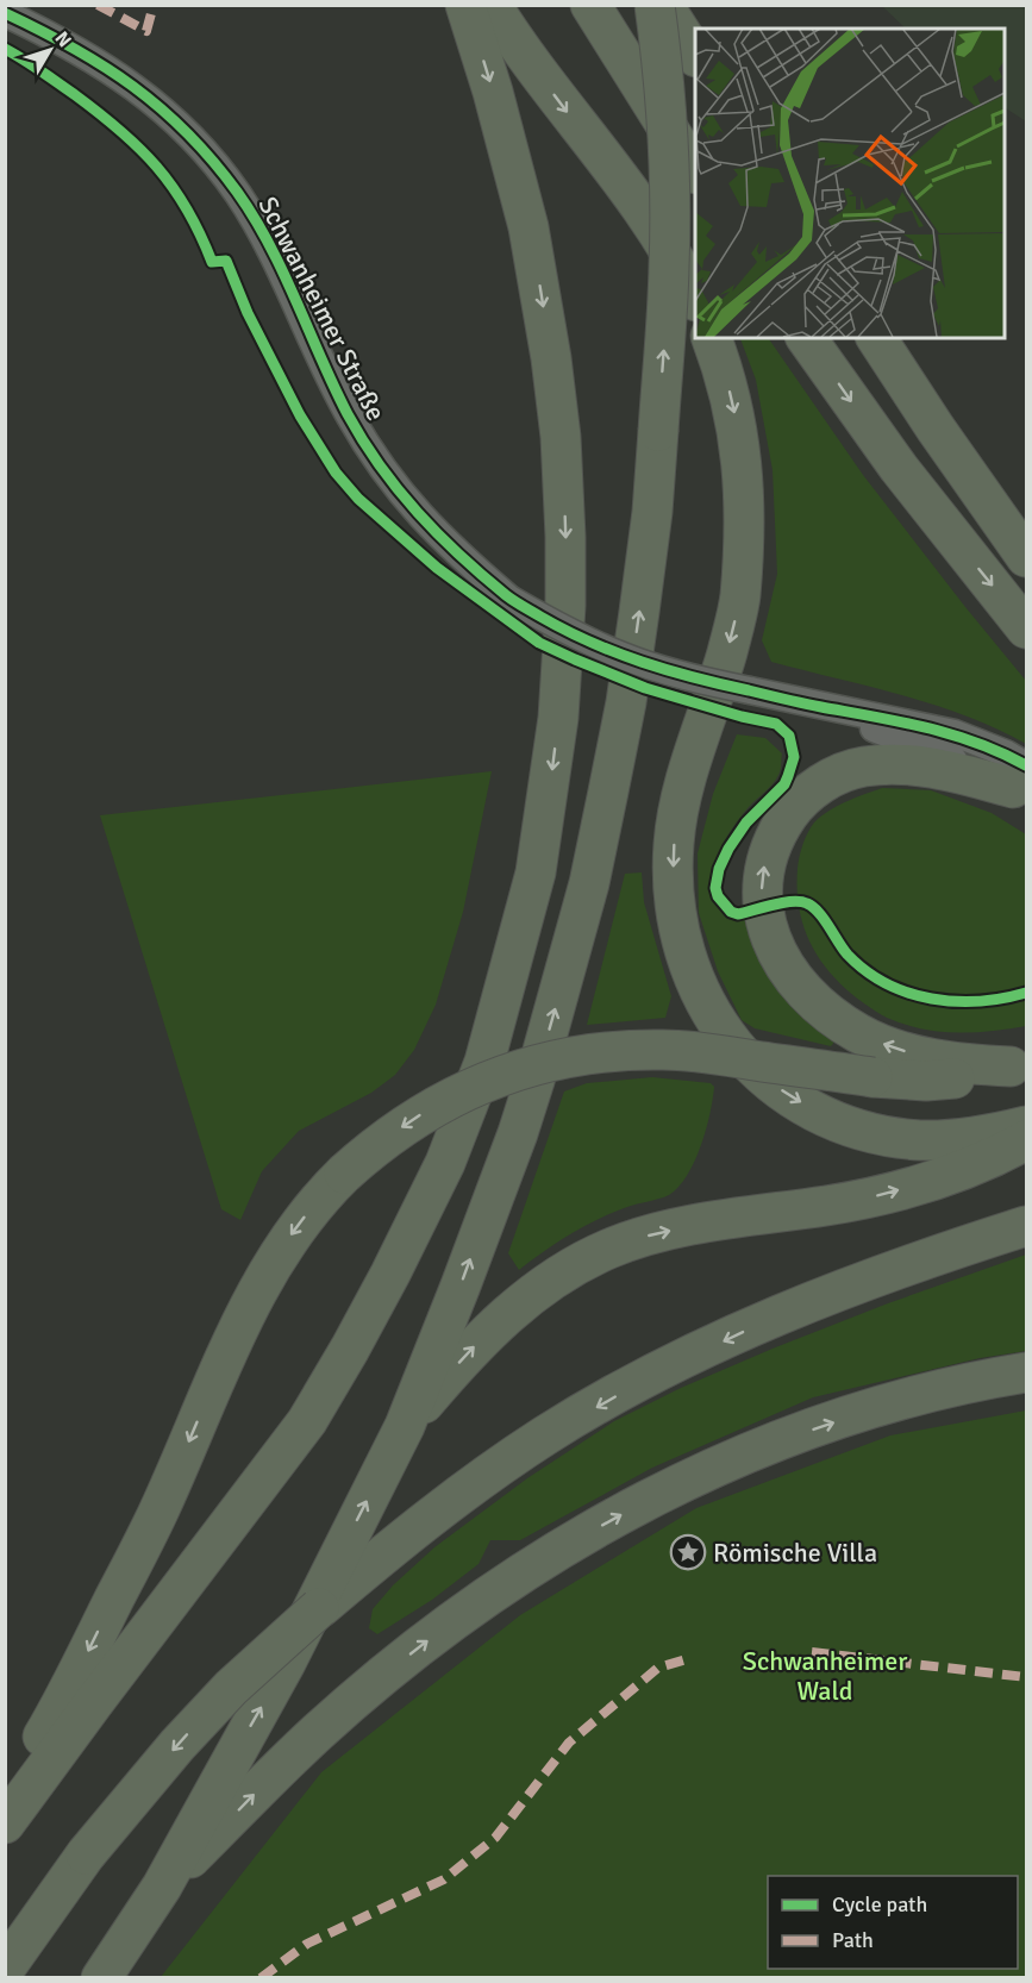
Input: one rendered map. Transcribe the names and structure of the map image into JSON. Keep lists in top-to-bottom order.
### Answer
{
  "streets": {
    "street": ["Schwanheimer Straße"]
  },
  "parks": ["Schwanheimer Wald"],
  "places": {
    "place": ["Römische Villa"]
  },
  "legend": ["Cycle path", "Path"],
  "north": "top right"
}
